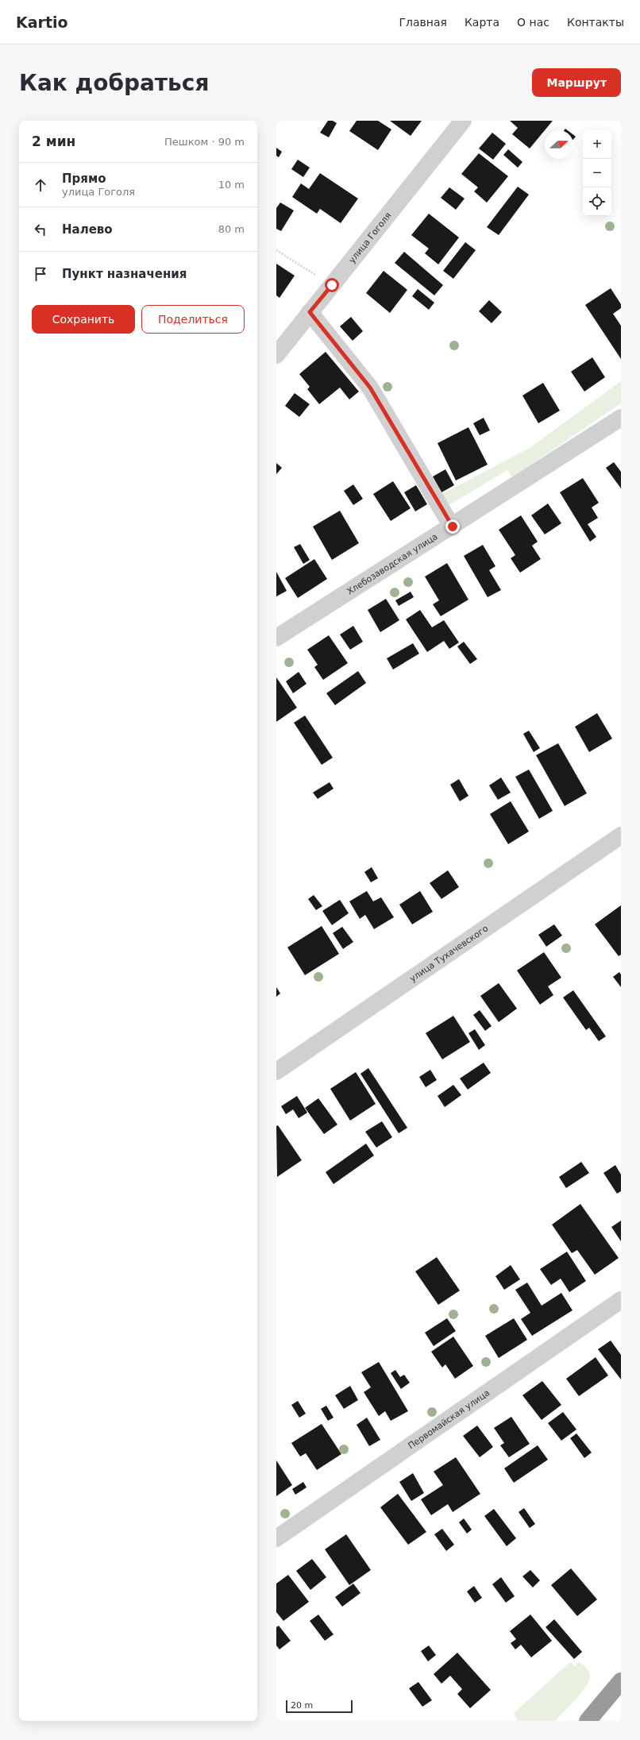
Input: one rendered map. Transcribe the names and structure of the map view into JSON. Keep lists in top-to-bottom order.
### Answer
{
  "streets": {
    "street": [
      "улица Гоголя",
      "Хлебозаводская улица",
      "улица Тухачевского",
      "Первомайская улица"
    ]
  },
  "scale_bar": "20 m",
  "north": "right",
  "page": {
    "header": "Kartio",
    "nav": [
      "Главная",
      "Карта",
      "О нас",
      "Контакты"
    ],
    "buttons": [
      "Маршрут",
      ["Сохранить", "Поделиться"]
    ],
    "title": "Как добраться",
    "heading": ["2 мин", "Пешком · 90 m"],
    "map_buttons": ["+", "−"],
    "list": [
      ["Прямо", "улица Гоголя", "10 m"],
      ["Налево", "80 m"],
      "Пункт назначения"
    ],
    "scale": "20 m"
  }
}
